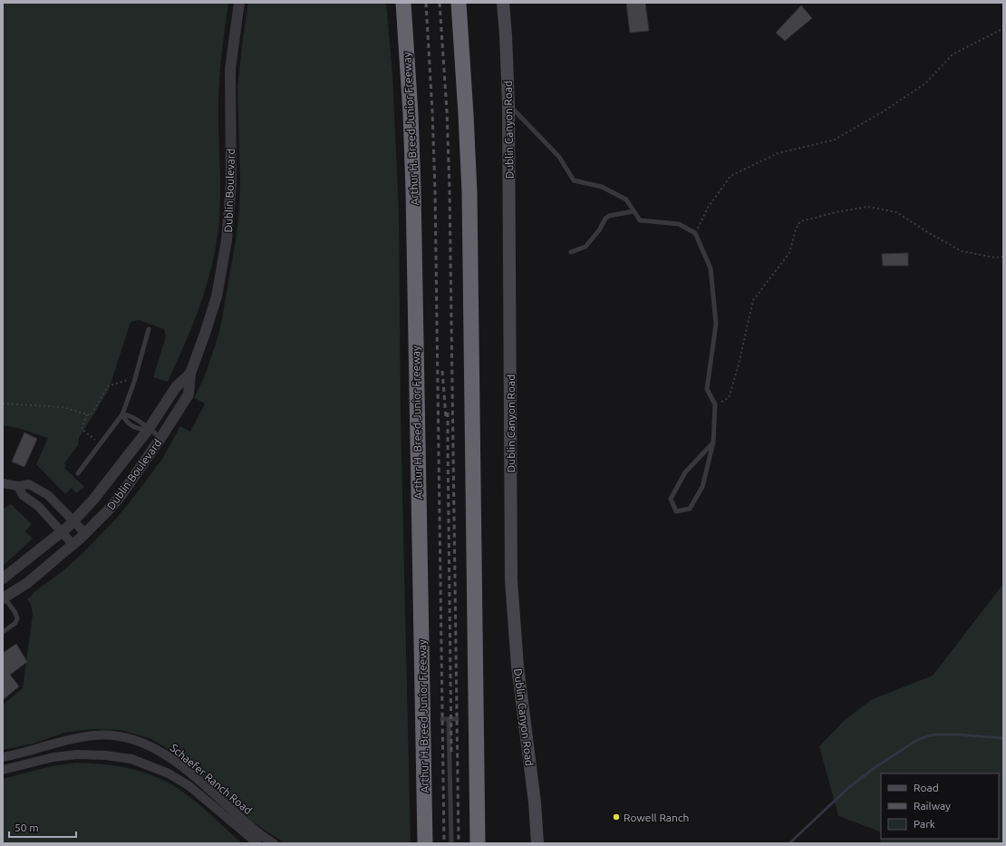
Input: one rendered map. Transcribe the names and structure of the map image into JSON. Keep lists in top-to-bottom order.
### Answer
{
  "streets": {
    "highway": ["Arthur H. Breed Junior Freeway"],
    "main road": ["Dublin Canyon Road"],
    "street": ["Dublin Boulevard", "Schaefer Ranch Road"]
  },
  "places": ["Rowell Ranch"],
  "legend": ["Road", "Railway", "Park"],
  "scale_bar": "50 m"
}
